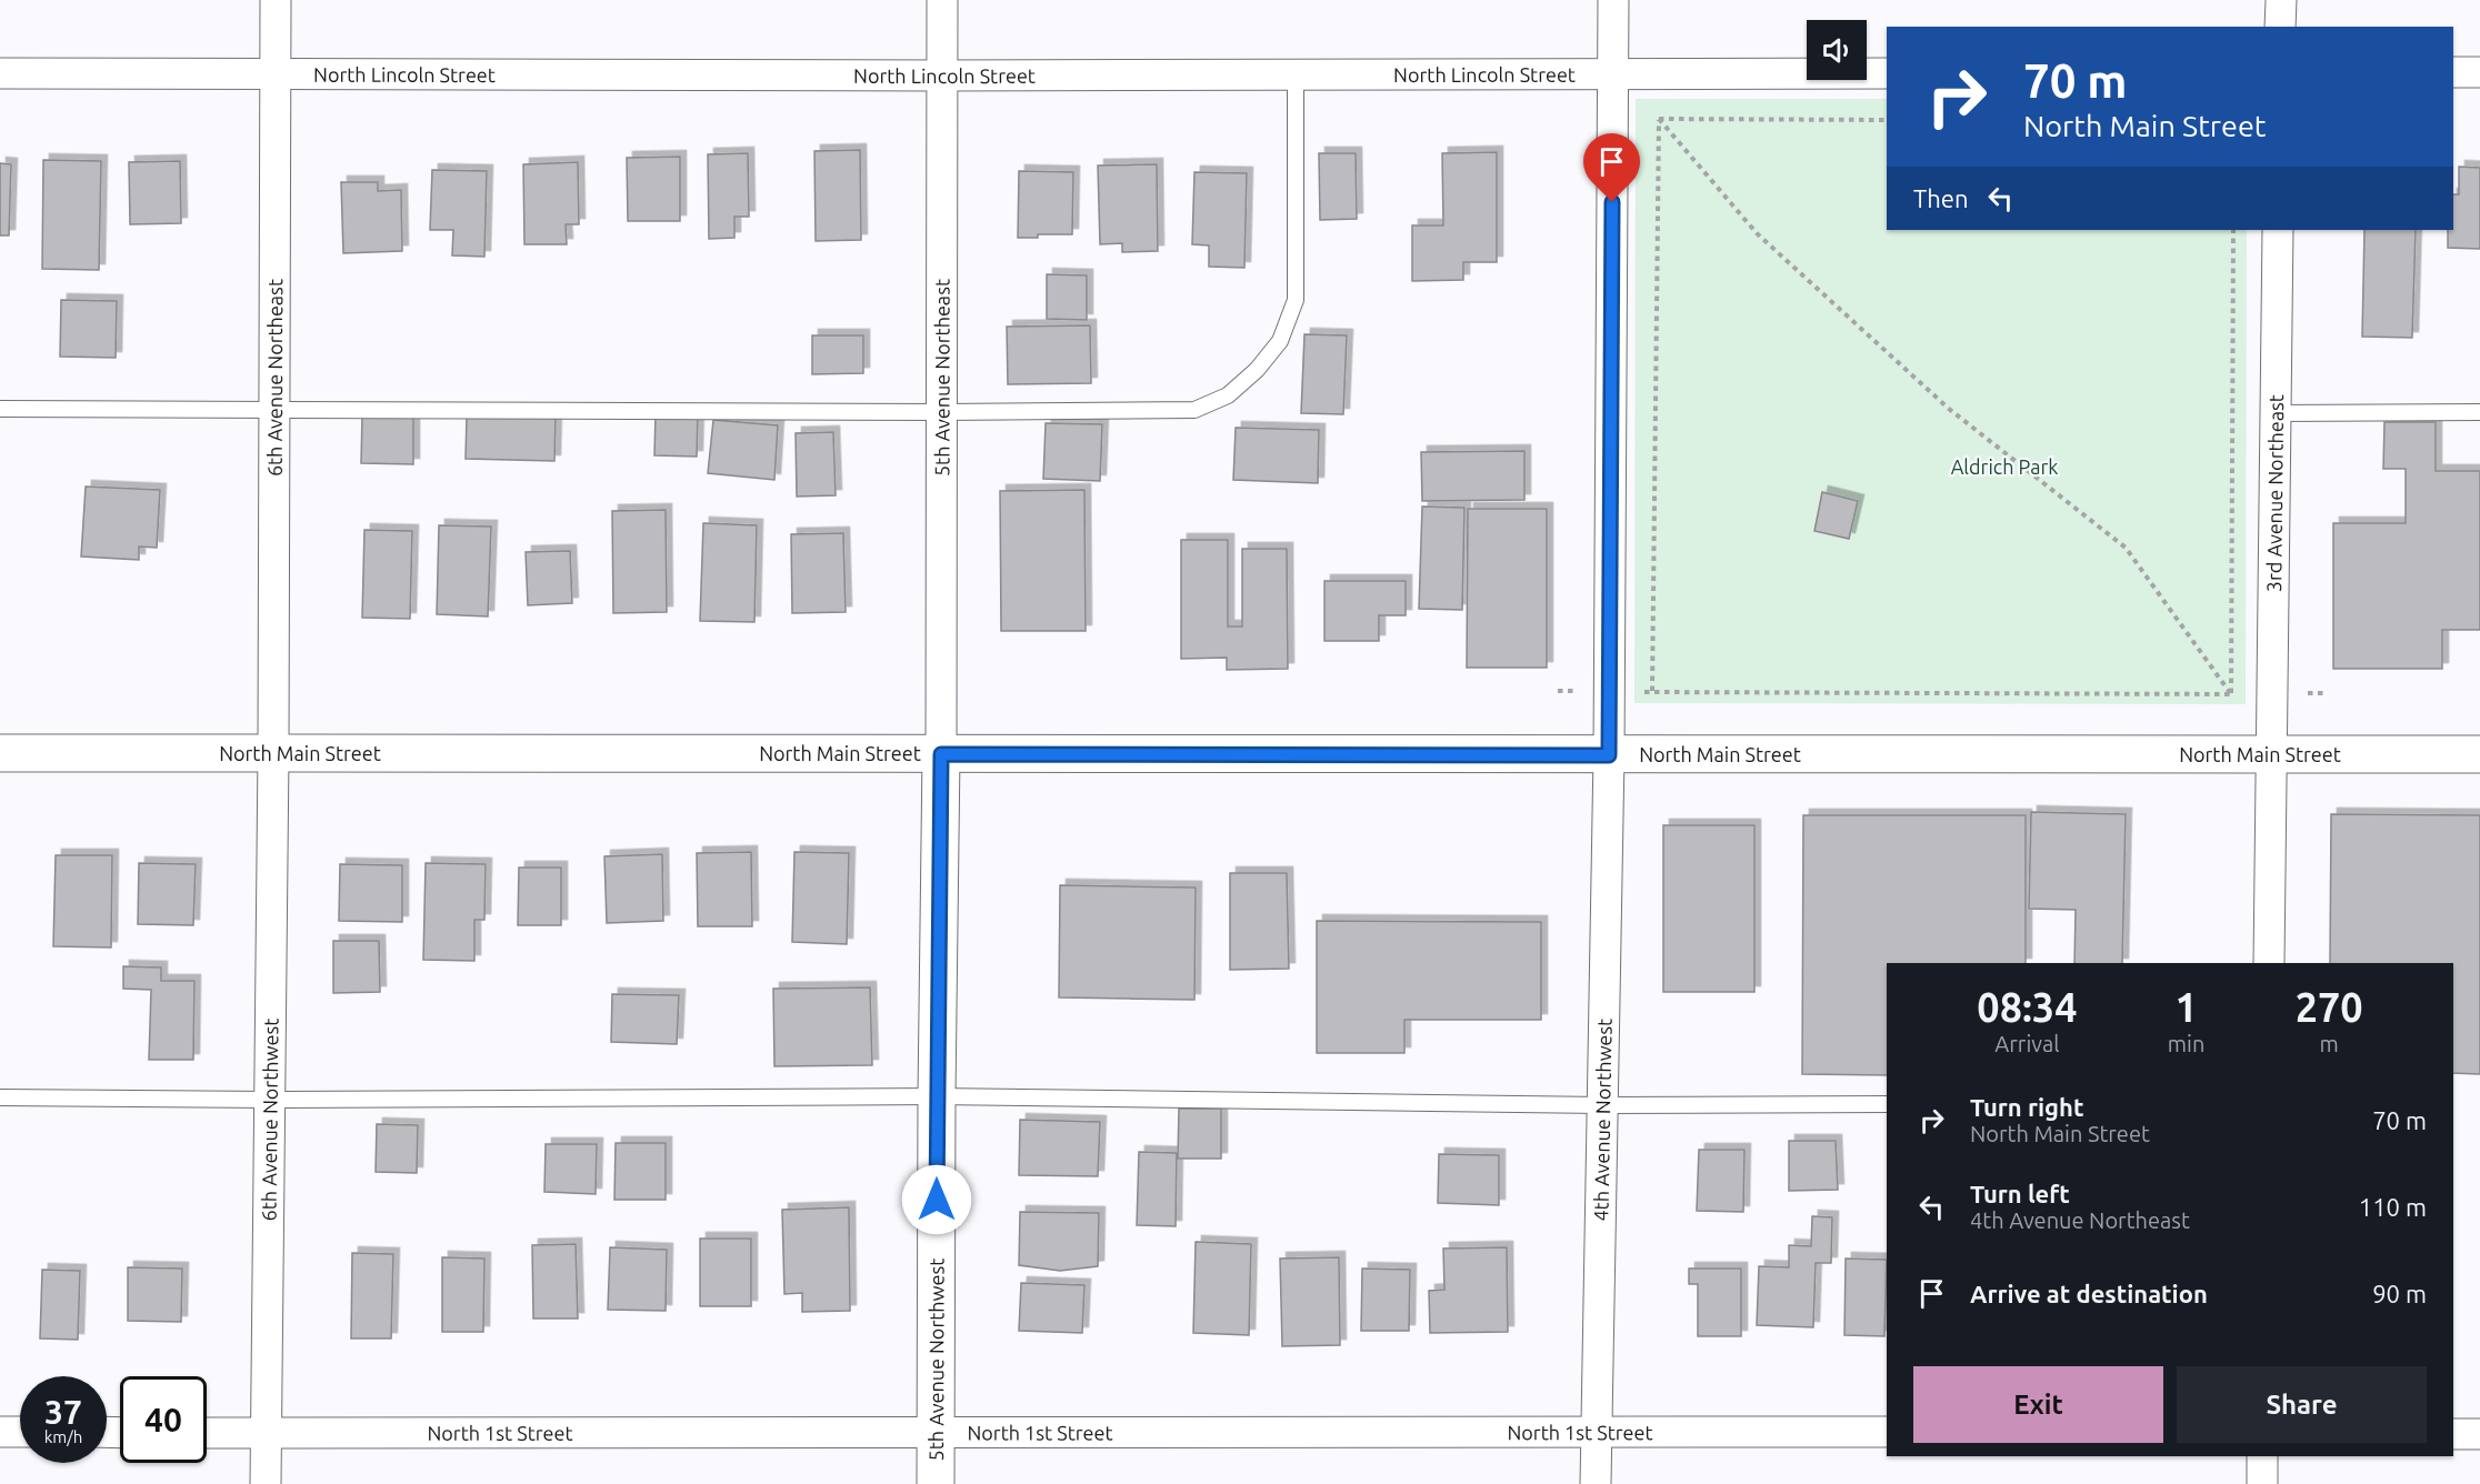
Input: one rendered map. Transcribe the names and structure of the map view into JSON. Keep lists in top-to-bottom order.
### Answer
{
  "streets": {
    "street": [
      "North Lincoln Street",
      "6th Avenue Northeast",
      "5th Avenue Northeast",
      "3rd Avenue Northeast",
      "North Main Street",
      "6th Avenue Northwest",
      "4th Avenue Northwest",
      "5th Avenue Northwest",
      "North 1st Street"
    ]
  },
  "crossings": [
    ["North Lincoln Street", "6th Avenue Northeast"],
    ["North Lincoln Street", "5th Avenue Northeast"],
    ["North Lincoln Street", "4th Avenue Northwest"],
    ["6th Avenue Northeast", "North Main Street"],
    ["6th Avenue Northeast", "6th Avenue Northwest"],
    ["5th Avenue Northeast", "North Main Street"],
    ["5th Avenue Northeast", "5th Avenue Northwest"],
    ["3rd Avenue Northeast", "North Main Street"],
    ["North Main Street", "6th Avenue Northwest"],
    ["North Main Street", "4th Avenue Northwest"],
    ["North Main Street", "5th Avenue Northwest"],
    ["6th Avenue Northwest", "North 1st Street"],
    ["4th Avenue Northwest", "North 1st Street"],
    ["5th Avenue Northwest", "North 1st Street"]
  ],
  "parks": ["Aldrich Park"],
  "page": {
    "turn": ["70 m", "North Main Street"],
    "then": "Then",
    "eta": [
      "08:34",
      "Arrival",
      "1",
      "min",
      "270",
      "m"
    ],
    "list": [
      {
        "name": "Turn right",
        "note": "North Main Street",
        "value": "70 m"
      },
      {
        "name": "Turn left",
        "note": "4th Avenue Northeast",
        "value": "110 m"
      },
      {
        "name": "Arrive at destination",
        "value": "90 m"
      }
    ],
    "buttons": ["Exit", "Share"],
    "speed": "37 km/h",
    "limit": "40"
  }
}
